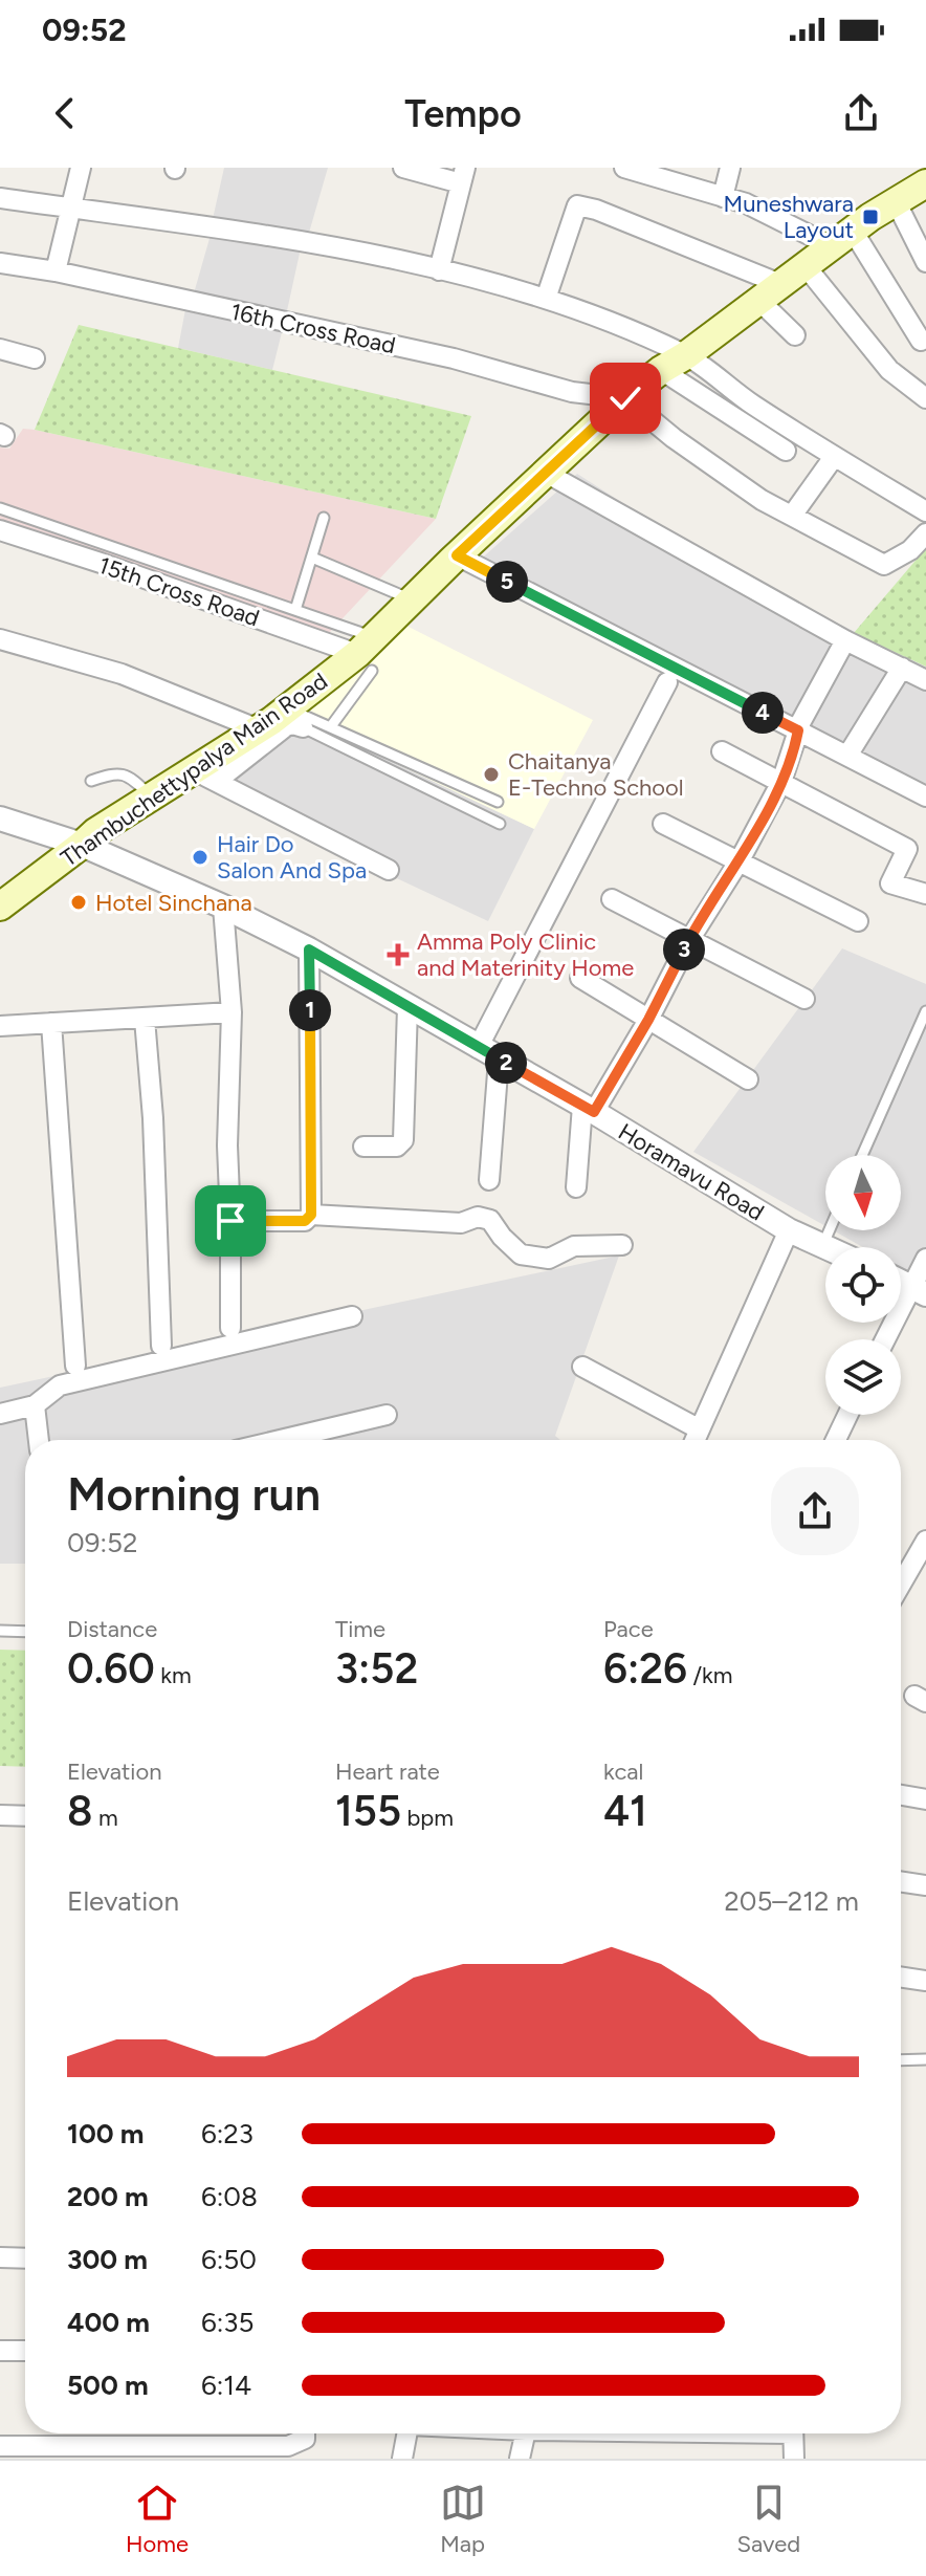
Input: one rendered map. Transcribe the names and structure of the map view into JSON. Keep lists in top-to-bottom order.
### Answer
{
  "streets": {
    "main road": ["Thambuchettypalya Main Road"],
    "street": ["16th Cross Road", "15th Cross Road", "Horamavu Road"]
  },
  "crossings": [
    ["16th Cross Road", "Thambuchettypalya Main Road"],
    ["15th Cross Road", "Thambuchettypalya Main Road"],
    ["Thambuchettypalya Main Road", "Horamavu Road"]
  ],
  "places": {
    "transit": ["Muneshwara Layout"],
    "other": ["Chaitanya E-Techno School", "Hair Do Salon And Spa", "Hotel Sinchana"],
    "health": ["Amma Poly Clinic and Materinity Home"]
  },
  "north": "bottom",
  "page": {
    "status": "09:52",
    "header": "Tempo",
    "pins": [
      "5",
      "4",
      "3",
      "1",
      "2"
    ],
    "heading": ["Morning run", "09:52"],
    "stats": [
      ["Distance", "0.60 km"],
      ["Time", "3:52"],
      ["Pace", "6:26 /km"],
      ["Elevation", "8 m"],
      ["Heart rate", "155 bpm"],
      ["kcal", "41"]
    ],
    "chart": ["Elevation", "205–212 m"],
    "list": [
      {
        "name": "100 m",
        "note": "6:23"
      },
      {
        "name": "200 m",
        "note": "6:08"
      },
      {
        "name": "300 m",
        "note": "6:50"
      },
      {
        "name": "400 m",
        "note": "6:35"
      },
      {
        "name": "500 m",
        "note": "6:14"
      }
    ],
    "tabs": ["Home", "Map", "Saved"]
  }
}
